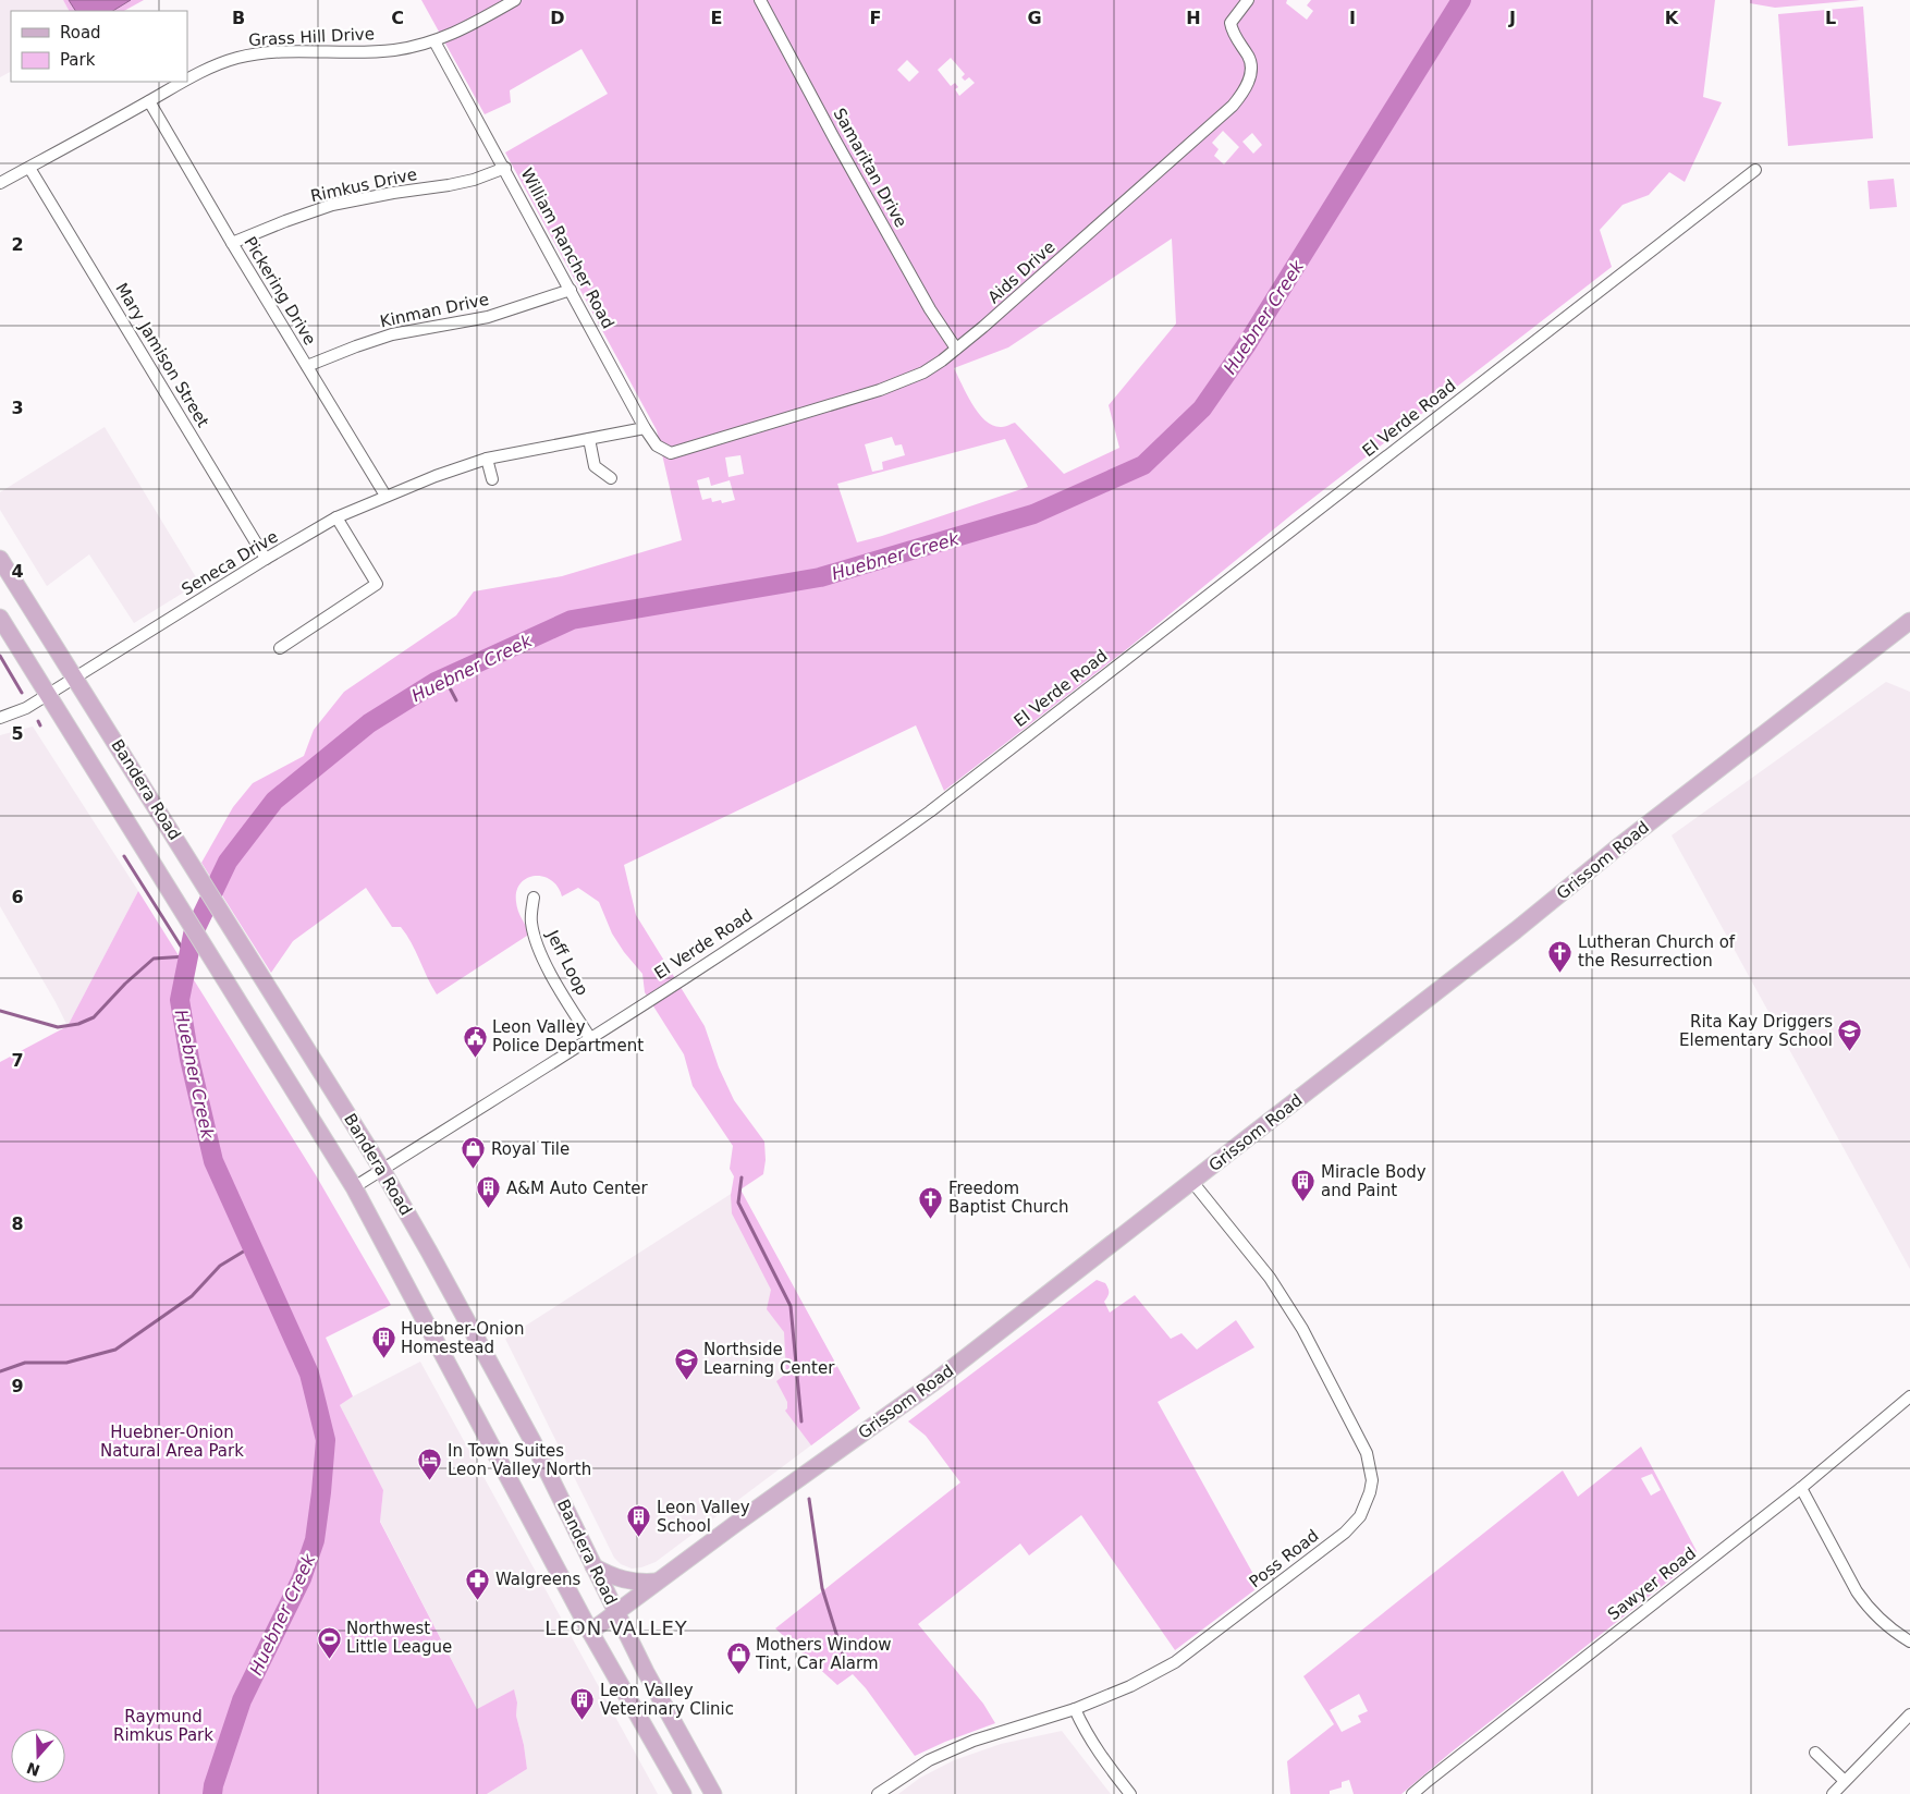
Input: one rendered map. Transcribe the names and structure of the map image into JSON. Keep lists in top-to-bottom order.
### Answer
{
  "streets": {
    "main road": ["Bandera Road", "Grissom Road"],
    "street": [
      "Grass Hill Drive",
      "Samaritan Drive",
      "Rimkus Drive",
      "William Rancher Road",
      "Aids Drive",
      "Pickering Drive",
      "Kinman Drive",
      "Mary Jamison Street",
      "El Verde Road",
      "Seneca Drive",
      "Jeff Loop",
      "Poss Road",
      "Sawyer Road"
    ]
  },
  "crossings": [
    ["Grass Hill Drive", "William Rancher Road"],
    ["Grass Hill Drive", "Pickering Drive"],
    ["Grass Hill Drive", "Mary Jamison Street"],
    ["Samaritan Drive", "Aids Drive"],
    ["Rimkus Drive", "William Rancher Road"],
    ["Rimkus Drive", "Pickering Drive"],
    ["William Rancher Road", "Aids Drive"],
    ["William Rancher Road", "Kinman Drive"],
    ["William Rancher Road", "Seneca Drive"],
    ["Pickering Drive", "Kinman Drive"],
    ["Pickering Drive", "Seneca Drive"],
    ["Mary Jamison Street", "Seneca Drive"],
    ["El Verde Road", "Bandera Road"],
    ["El Verde Road", "Jeff Loop"],
    ["Seneca Drive", "Bandera Road"],
    ["Bandera Road", "Grissom Road"],
    ["Grissom Road", "Poss Road"]
  ],
  "districts": ["LEON VALLEY"],
  "water": ["Huebner Creek"],
  "parks": ["Huebner-Onion Natural Area Park", "Raymund Rimkus Park"],
  "places": {
    "church": ["Lutheran Church of the Resurrection", "Freedom Baptist Church"],
    "school or university": ["Rita Kay Driggers Elementary School", "Northside Learning Center"],
    "public building": ["Leon Valley Police Department"],
    "shop": ["Royal Tile", "Mothers Window Tint, Car Alarm"],
    "building": [
      "Miracle Body and Paint",
      "A&M Auto Center",
      "Huebner-Onion Homestead",
      "Leon Valley School",
      "Leon Valley Veterinary Clinic"
    ],
    "hotel": ["In Town Suites Leon Valley North"],
    "pharmacy": ["Walgreens"],
    "sports": ["Northwest Little League"]
  },
  "legend": ["Road", "Park"],
  "north": "bottom",
  "grid": {
    "columns": [
      "B",
      "C",
      "D",
      "E",
      "F",
      "G",
      "H",
      "I",
      "J",
      "K",
      "L"
    ],
    "rows": [
      "2",
      "3",
      "4",
      "5",
      "6",
      "7",
      "8",
      "9"
    ]
  }
}
